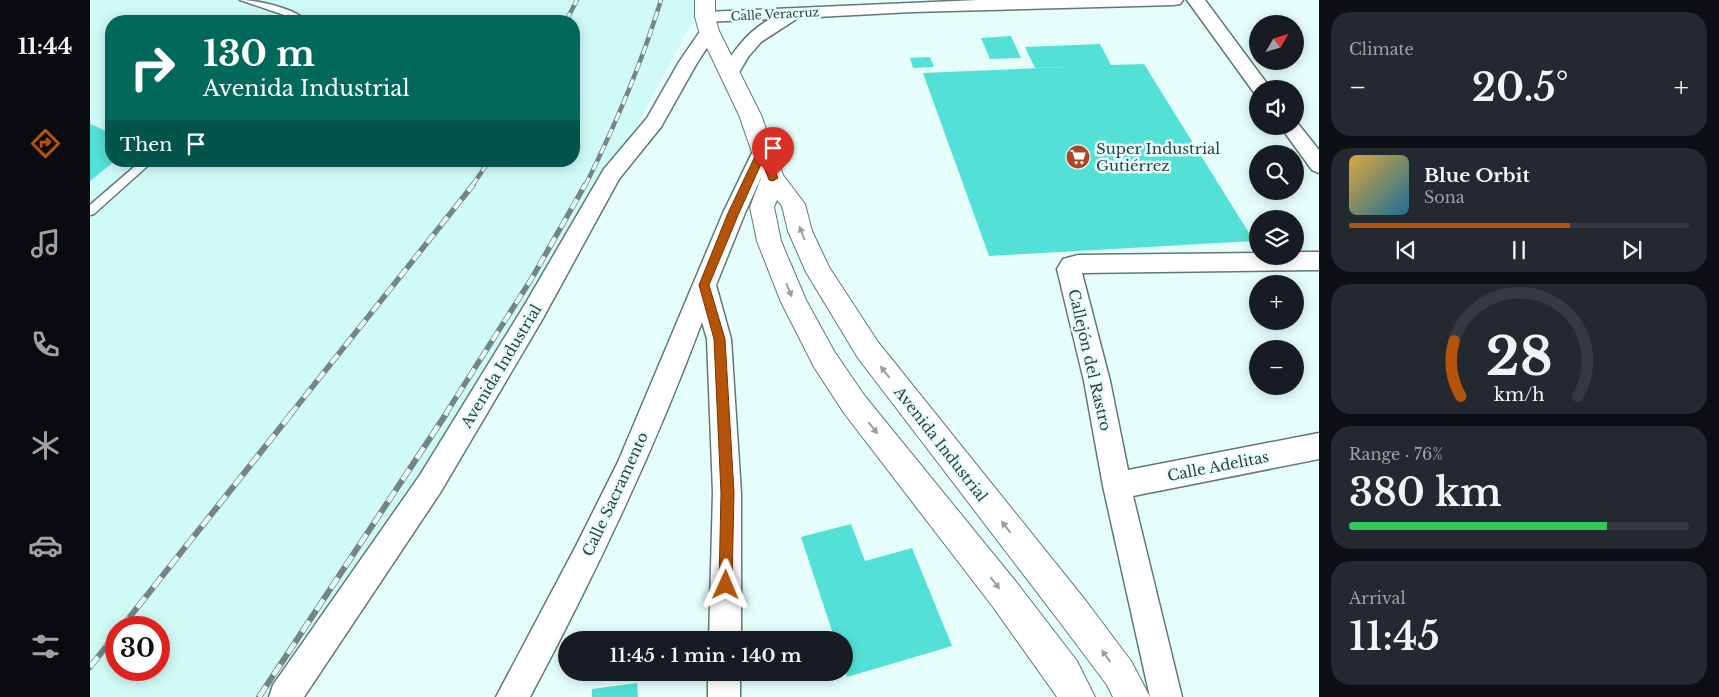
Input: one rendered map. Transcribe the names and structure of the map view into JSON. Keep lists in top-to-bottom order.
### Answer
{
  "streets": {
    "street": [
      "Calle Veracruz",
      "Callejón del Rastro",
      "Avenida Industrial",
      "Calle Adelitas",
      "Calle Sacramento"
    ]
  },
  "crossings": [
    ["Calle Veracruz", "Avenida Industrial"],
    ["Callejón del Rastro", "Calle Adelitas"],
    ["Avenida Industrial", "Calle Sacramento"]
  ],
  "places": {
    "supermarket": ["Super Industrial Gutiérrez"]
  },
  "north": "top right",
  "page": {
    "tabs": "11:44",
    "tile": [
      "Climate",
      ["Range · 76%", "380 km"],
      ["Arrival", "11:45"]
    ],
    "map_buttons": ["+", "−"],
    "turn": ["130 m", "Avenida Industrial"],
    "heat": ["−", "20.5°", "+"],
    "then": "Then",
    "song": ["Blue Orbit", "Sona"],
    "limit": "30",
    "trip": "11:45 · 1 min · 140 m",
    "gauge": ["28", "km/h"]
  }
}
